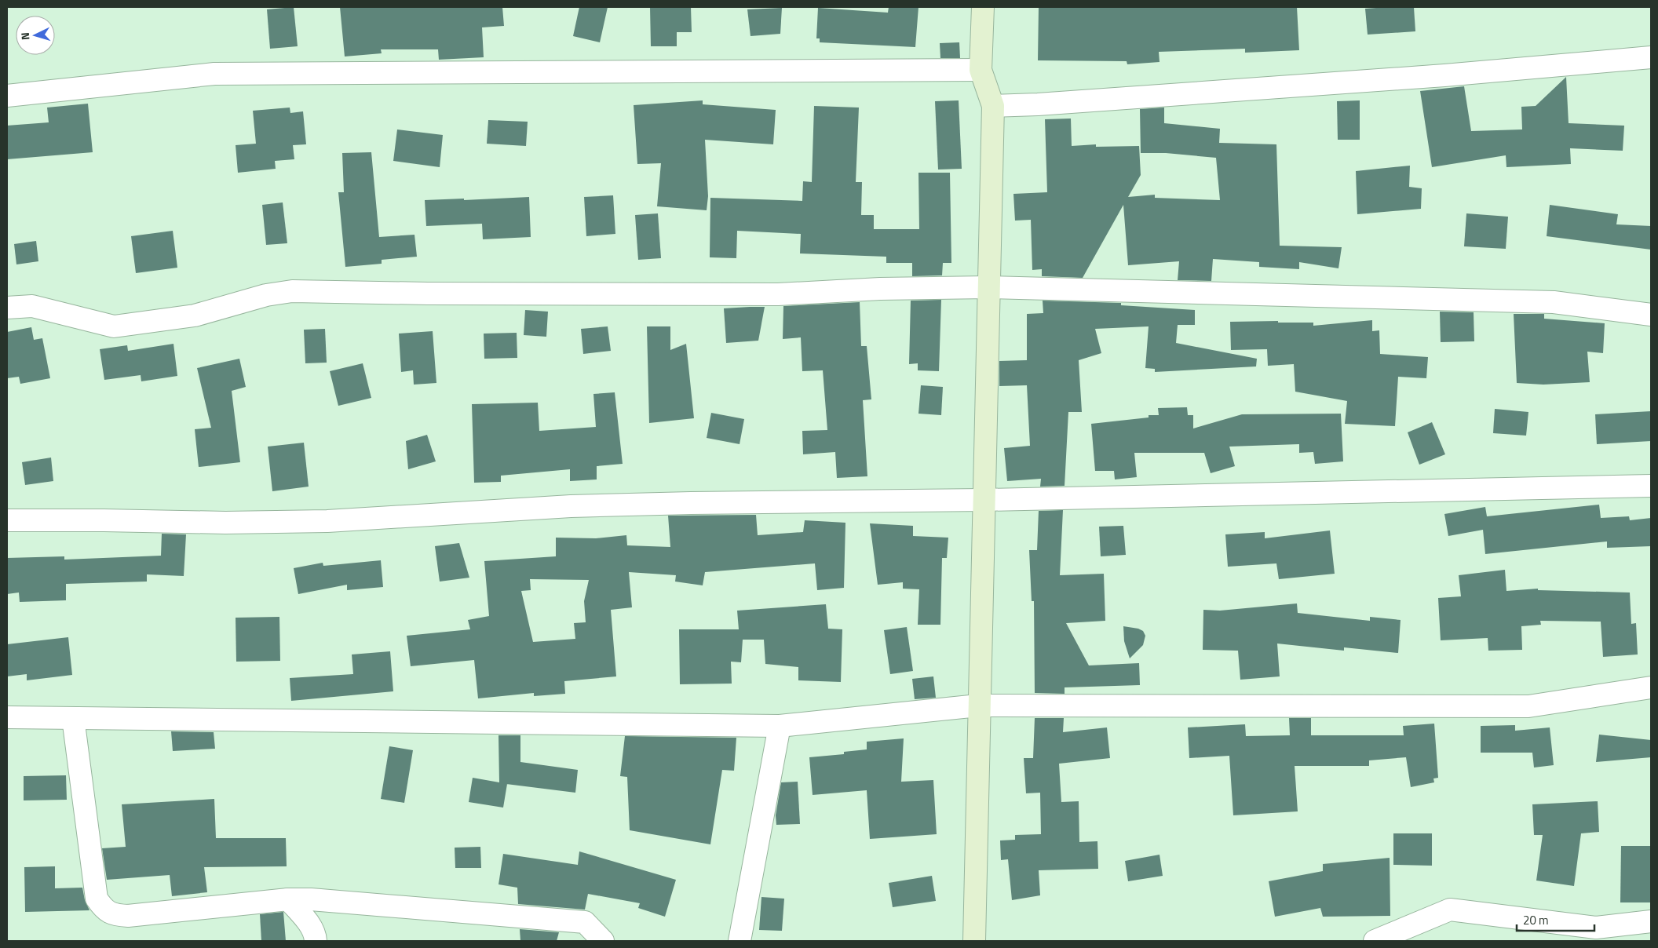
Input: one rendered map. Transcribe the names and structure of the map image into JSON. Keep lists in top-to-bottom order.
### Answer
{
  "scale_bar": "20 m",
  "north": "left"
}
